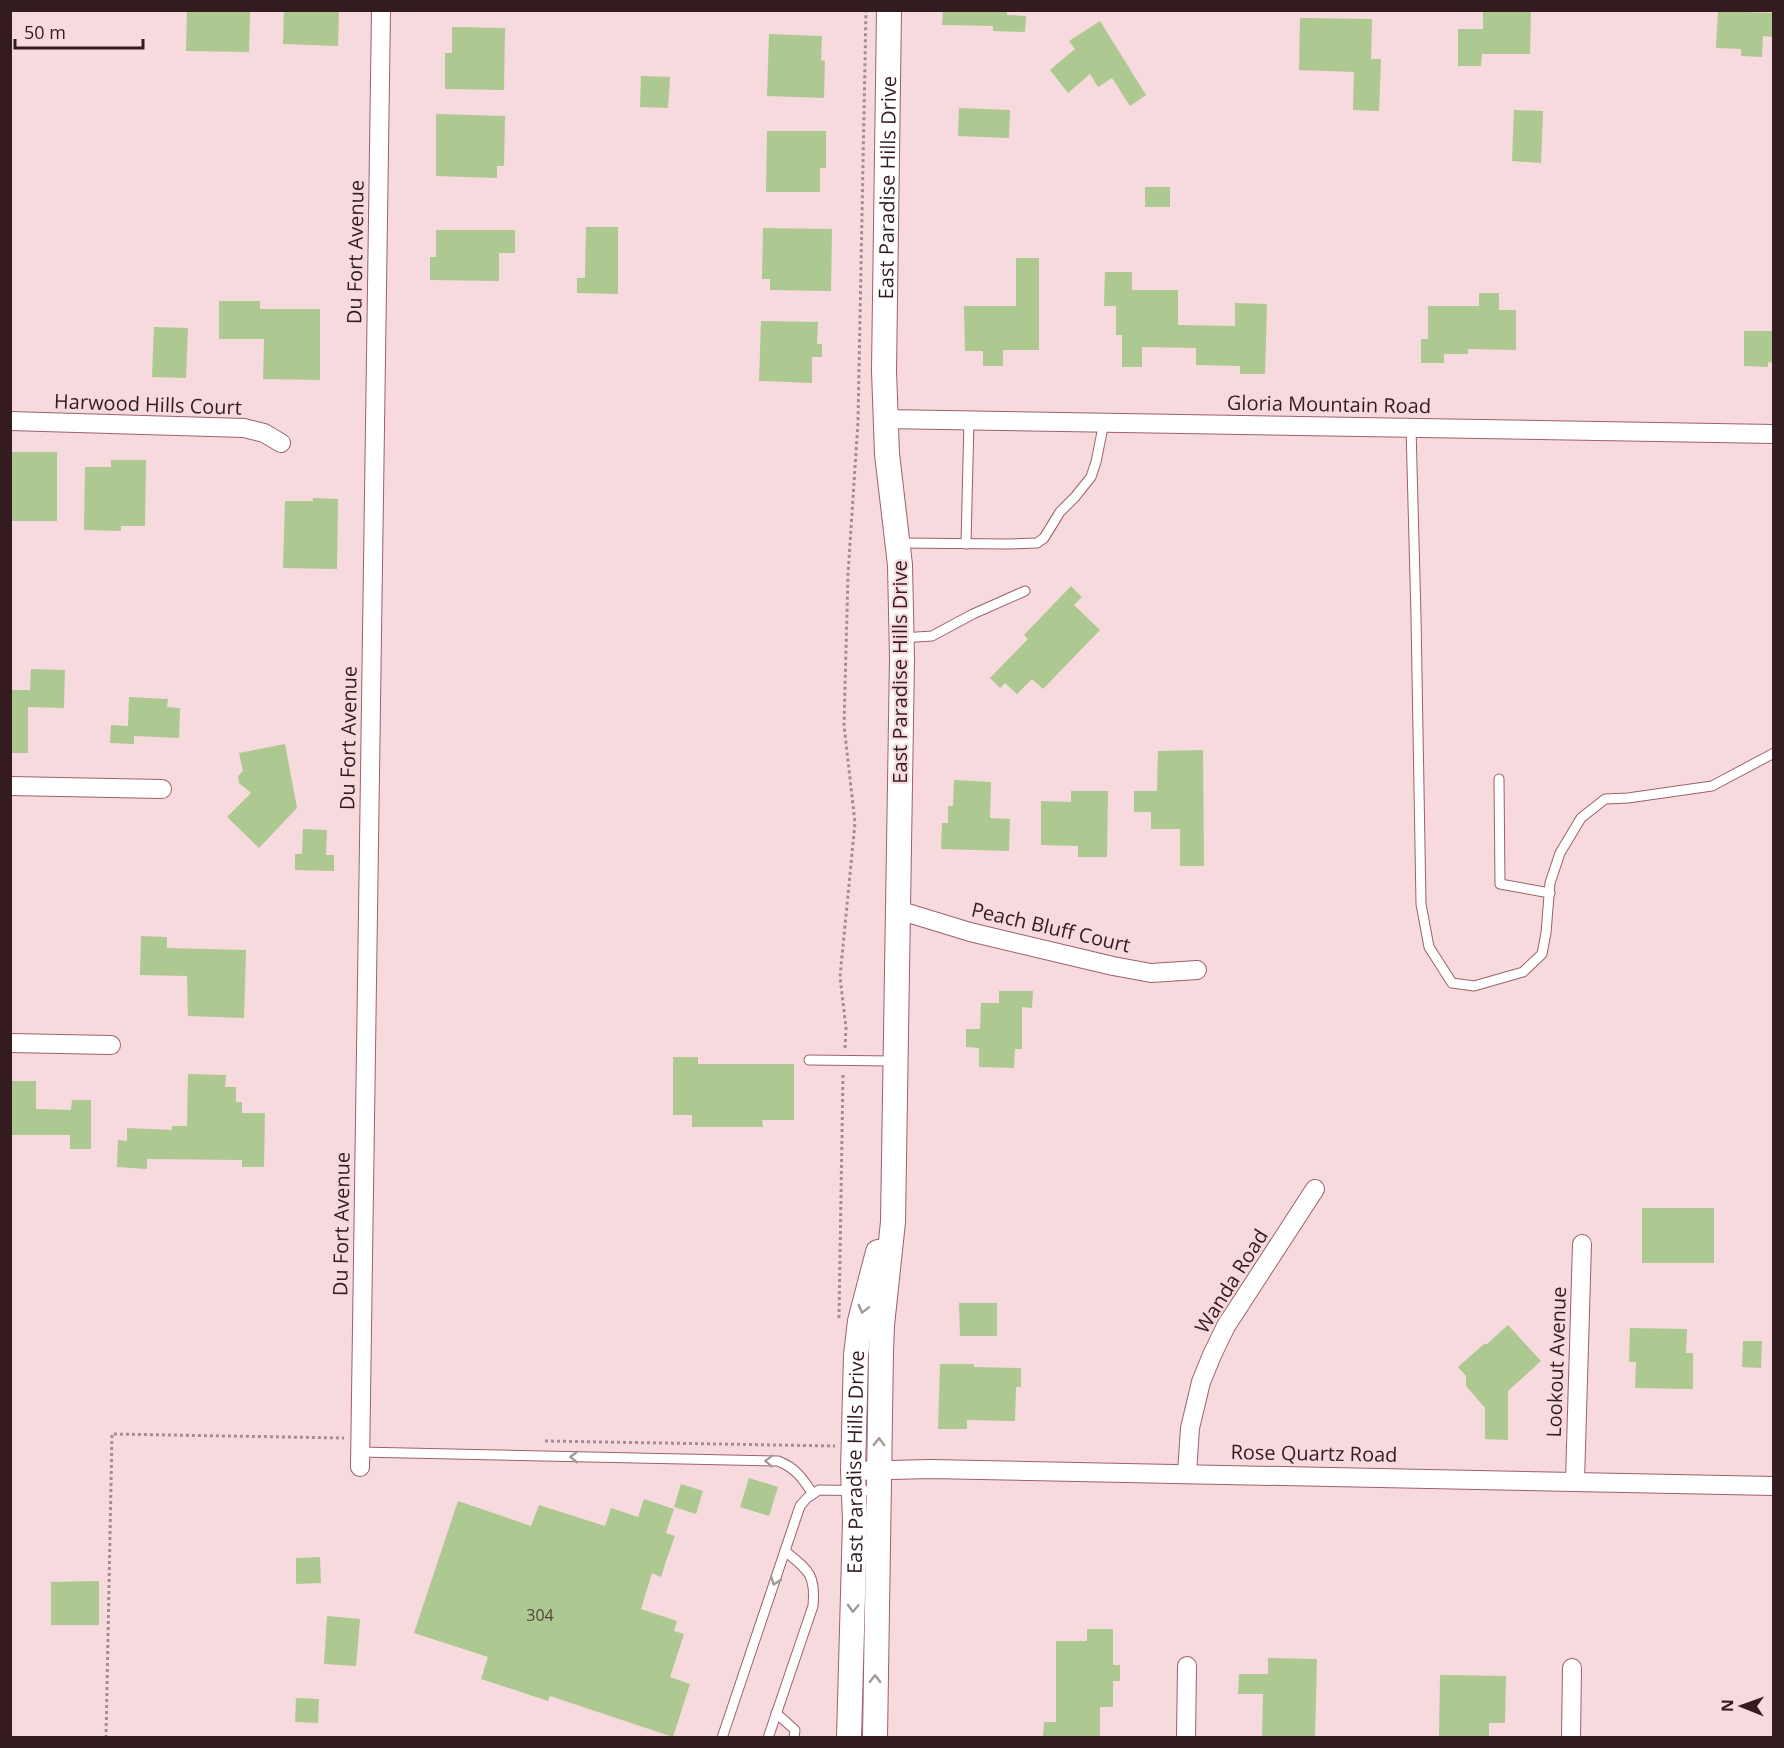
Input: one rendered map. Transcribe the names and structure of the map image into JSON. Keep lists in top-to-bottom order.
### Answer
{
  "streets": {
    "main road": ["East Paradise Hills Drive"],
    "street": [
      "Du Fort Avenue",
      "Harwood Hills Court",
      "Gloria Mountain Road",
      "Peach Bluff Court",
      "Wanda Road",
      "Lookout Avenue",
      "Rose Quartz Road"
    ]
  },
  "crossings": [
    ["East Paradise Hills Drive", "Gloria Mountain Road"],
    ["East Paradise Hills Drive", "Peach Bluff Court"],
    ["East Paradise Hills Drive", "Rose Quartz Road"],
    ["Wanda Road", "Rose Quartz Road"],
    ["Lookout Avenue", "Rose Quartz Road"]
  ],
  "house_numbers": ["304"],
  "scale_bar": "50 m",
  "north": "left"
}
